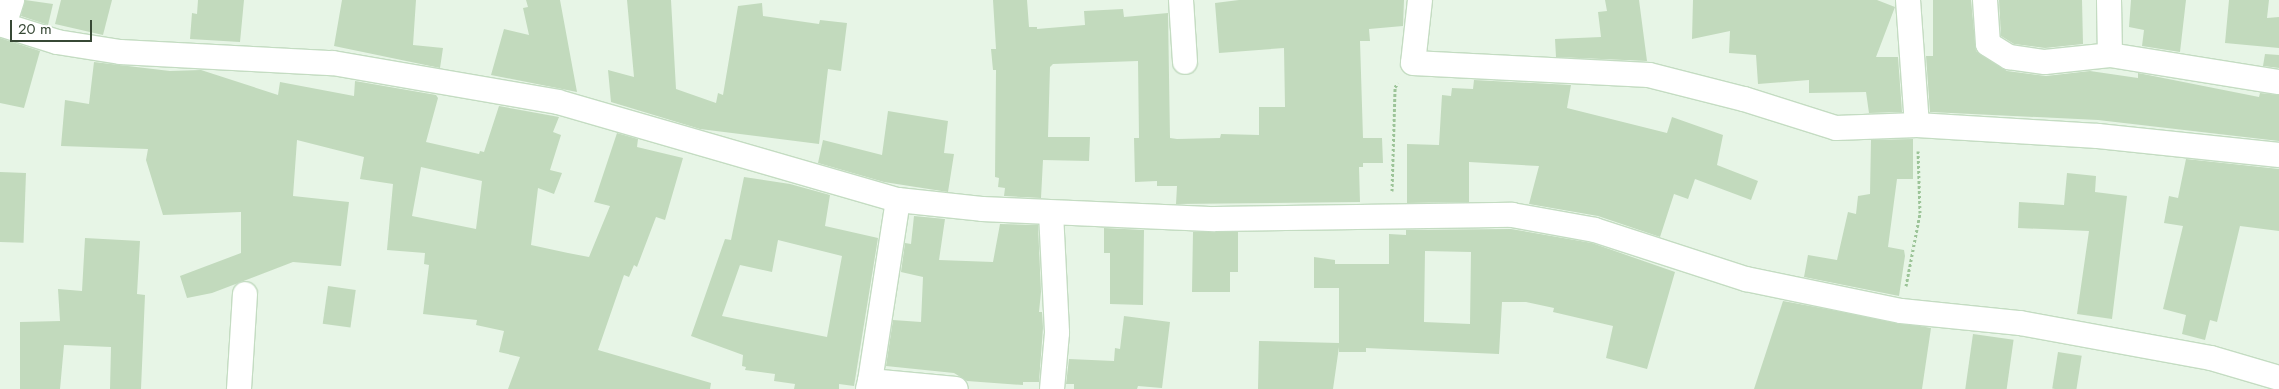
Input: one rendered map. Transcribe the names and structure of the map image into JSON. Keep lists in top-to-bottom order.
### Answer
{
  "scale_bar": "20 m"
}
